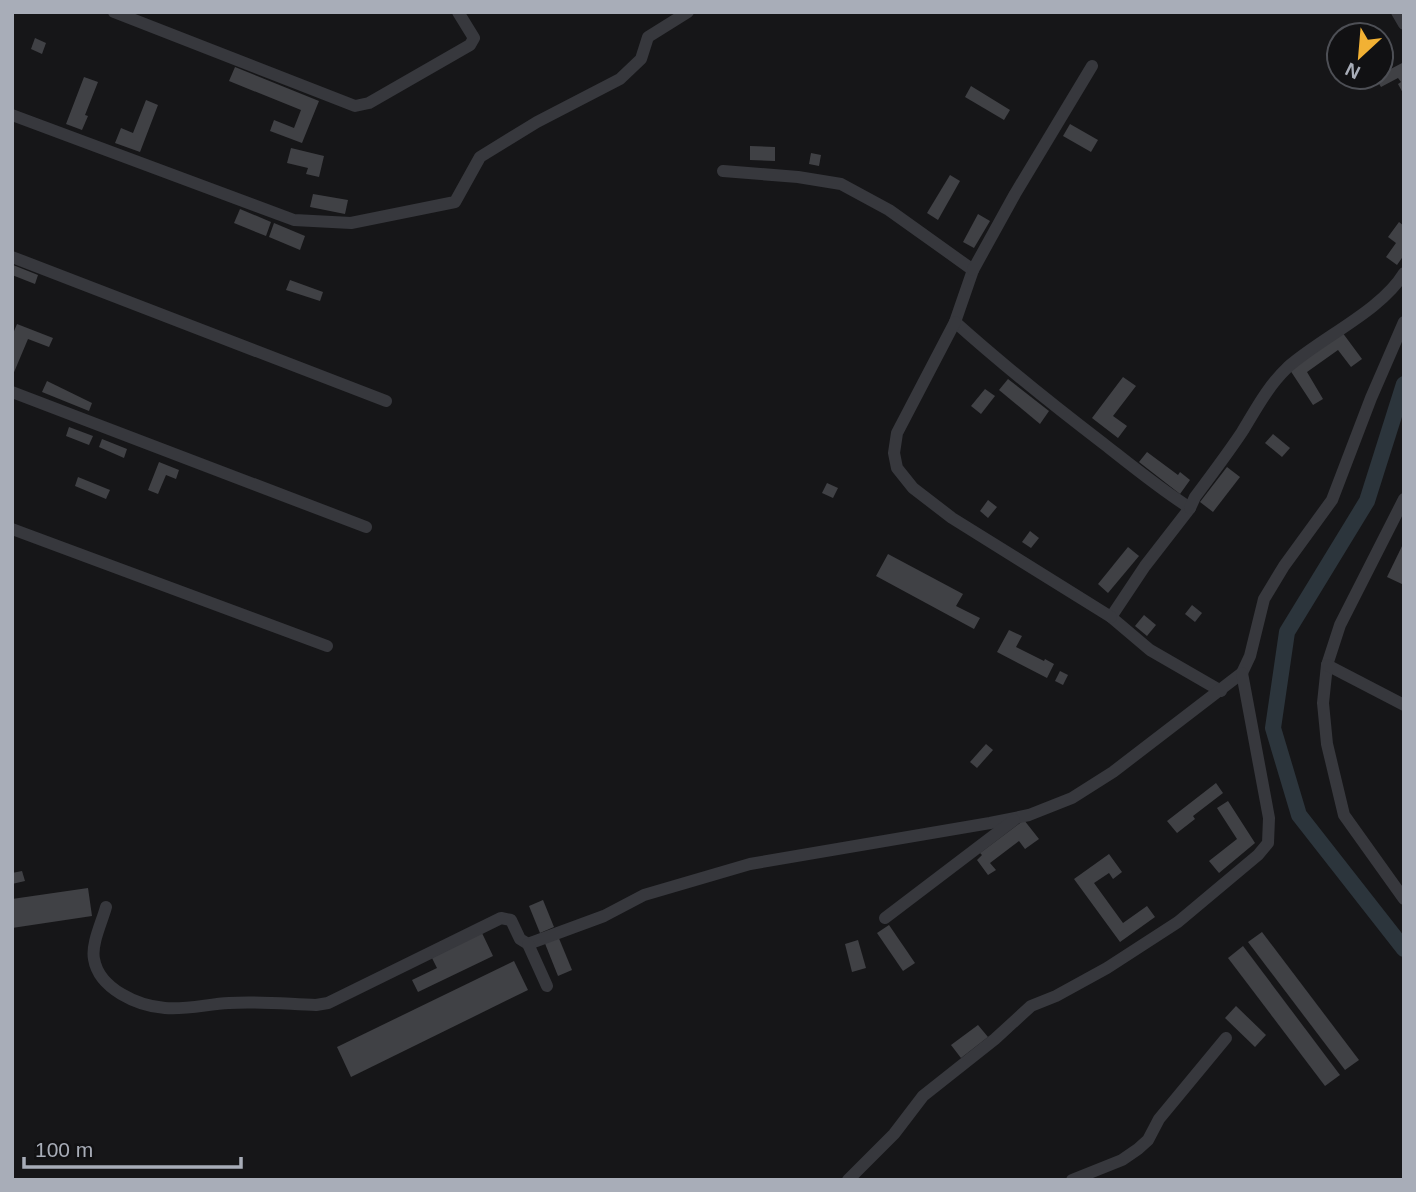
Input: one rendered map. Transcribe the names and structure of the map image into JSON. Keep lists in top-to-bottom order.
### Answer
{
  "scale_bar": "100 m",
  "north": "bottom left"
}
